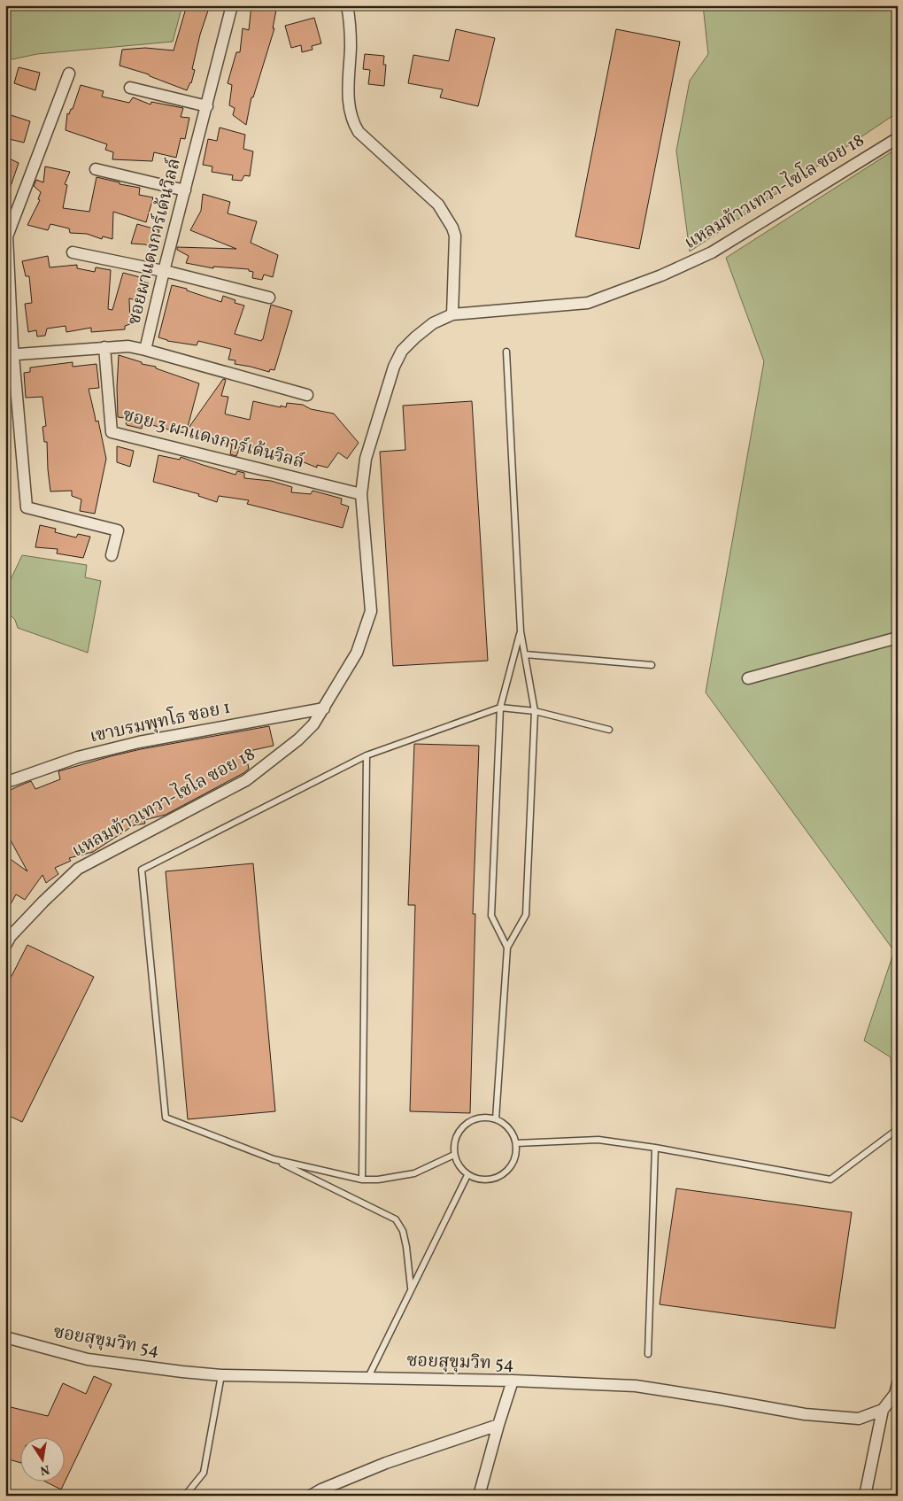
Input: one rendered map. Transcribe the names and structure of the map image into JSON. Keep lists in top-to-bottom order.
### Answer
{
  "streets": {
    "street": [
      "แหลมท้าวเทวา-ไซโล ซอย 18",
      "ซอยผาแดงการ์เด้นวิลล์",
      "ซอย 3 ผาแดงการ์เด้นวิลล์",
      "เขาบรมพุทโธ ซอย 1",
      "ซอยสุขุมวิท 54"
    ]
  },
  "crossings": [
    ["แหลมท้าวเทวา-ไซโล ซอย 18", "ซอย 3 ผาแดงการ์เด้นวิลล์"],
    ["แหลมท้าวเทวา-ไซโล ซอย 18", "เขาบรมพุทโธ ซอย 1"],
    ["ซอยผาแดงการ์เด้นวิลล์", "ซอย 3 ผาแดงการ์เด้นวิลล์"]
  ],
  "north": "bottom"
}
